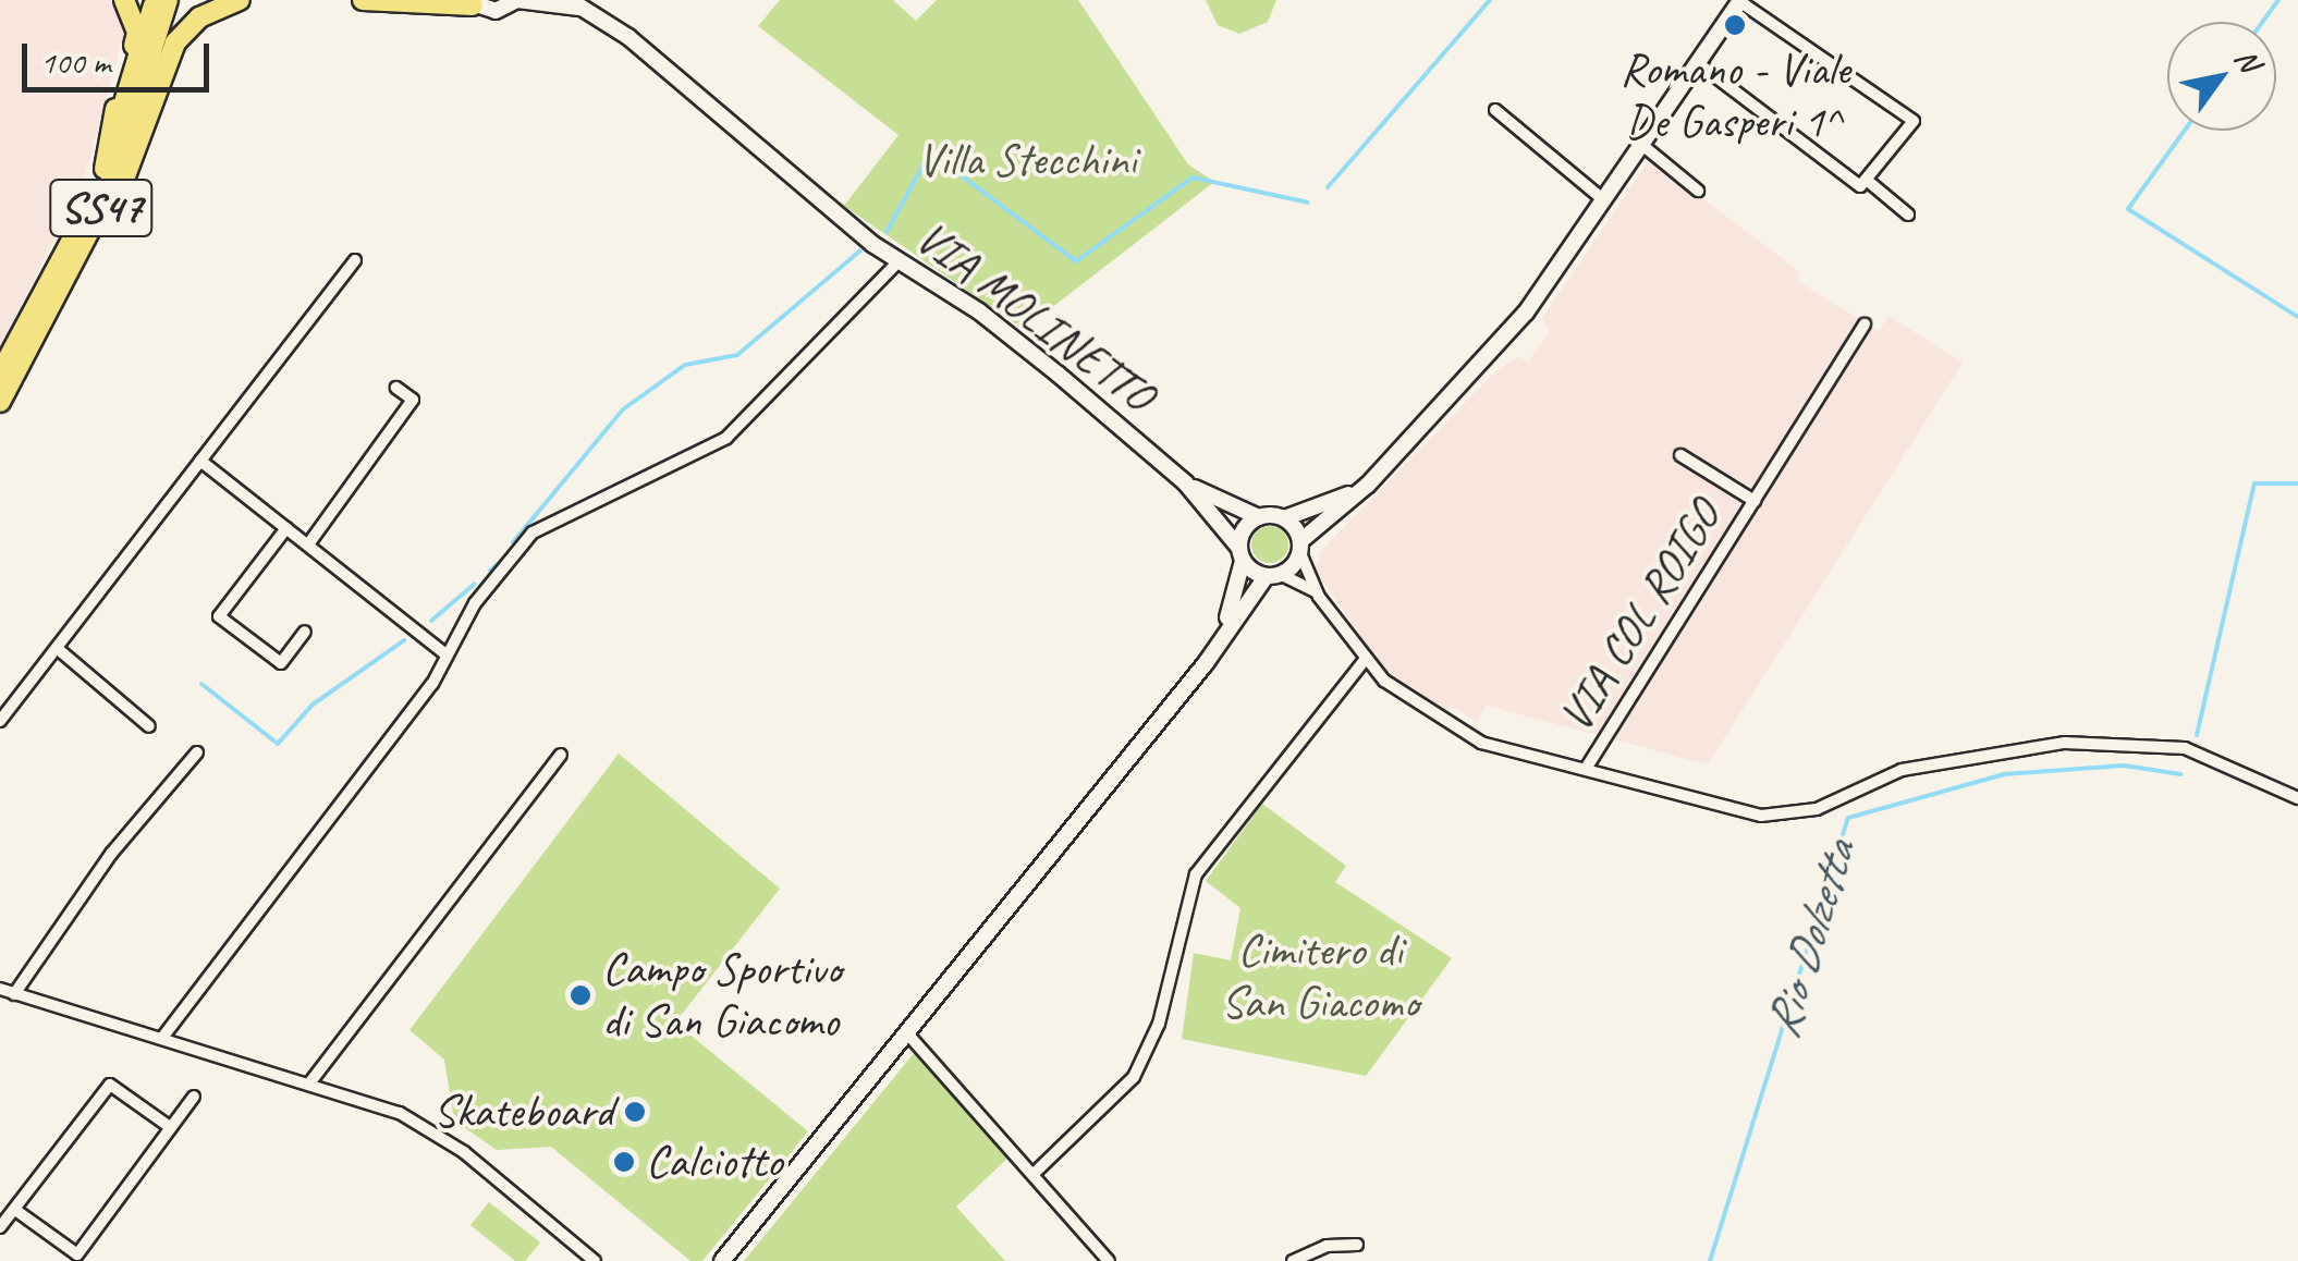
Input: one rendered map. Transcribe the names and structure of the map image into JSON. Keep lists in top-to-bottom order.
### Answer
{
  "streets": {
    "highway": ["SS47"],
    "main road": ["VIA MOLINETTO"],
    "street": ["VIA COL ROIGO"]
  },
  "crossings": [
    ["VIA MOLINETTO", "VIA COL ROIGO"]
  ],
  "water": ["Rio Dolzetta"],
  "parks": ["Villa Stecchini", "Cimitero di San Giacomo"],
  "places": [
    "Romano - Viale De Gasperi 1^",
    "Campo Sportivo di San Giacomo",
    "Skateboard",
    "Calciotto"
  ],
  "scale_bar": "100 m",
  "north": "top right"
}
